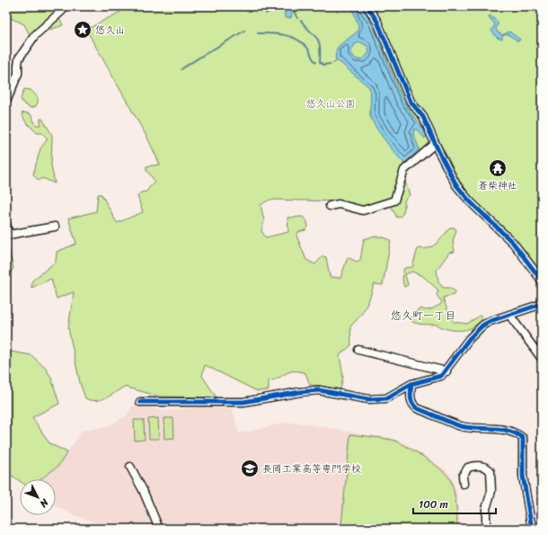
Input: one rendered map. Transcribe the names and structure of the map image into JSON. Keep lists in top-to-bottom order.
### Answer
{
  "districts": ["悠久町一丁目"],
  "parks": ["悠久山公園"],
  "places": {
    "place": ["悠久山"],
    "temple": ["蒼柴神社"],
    "school or university": ["長岡工業高等専門学校"]
  },
  "scale_bar": "100 m",
  "north": "bottom right"
}
